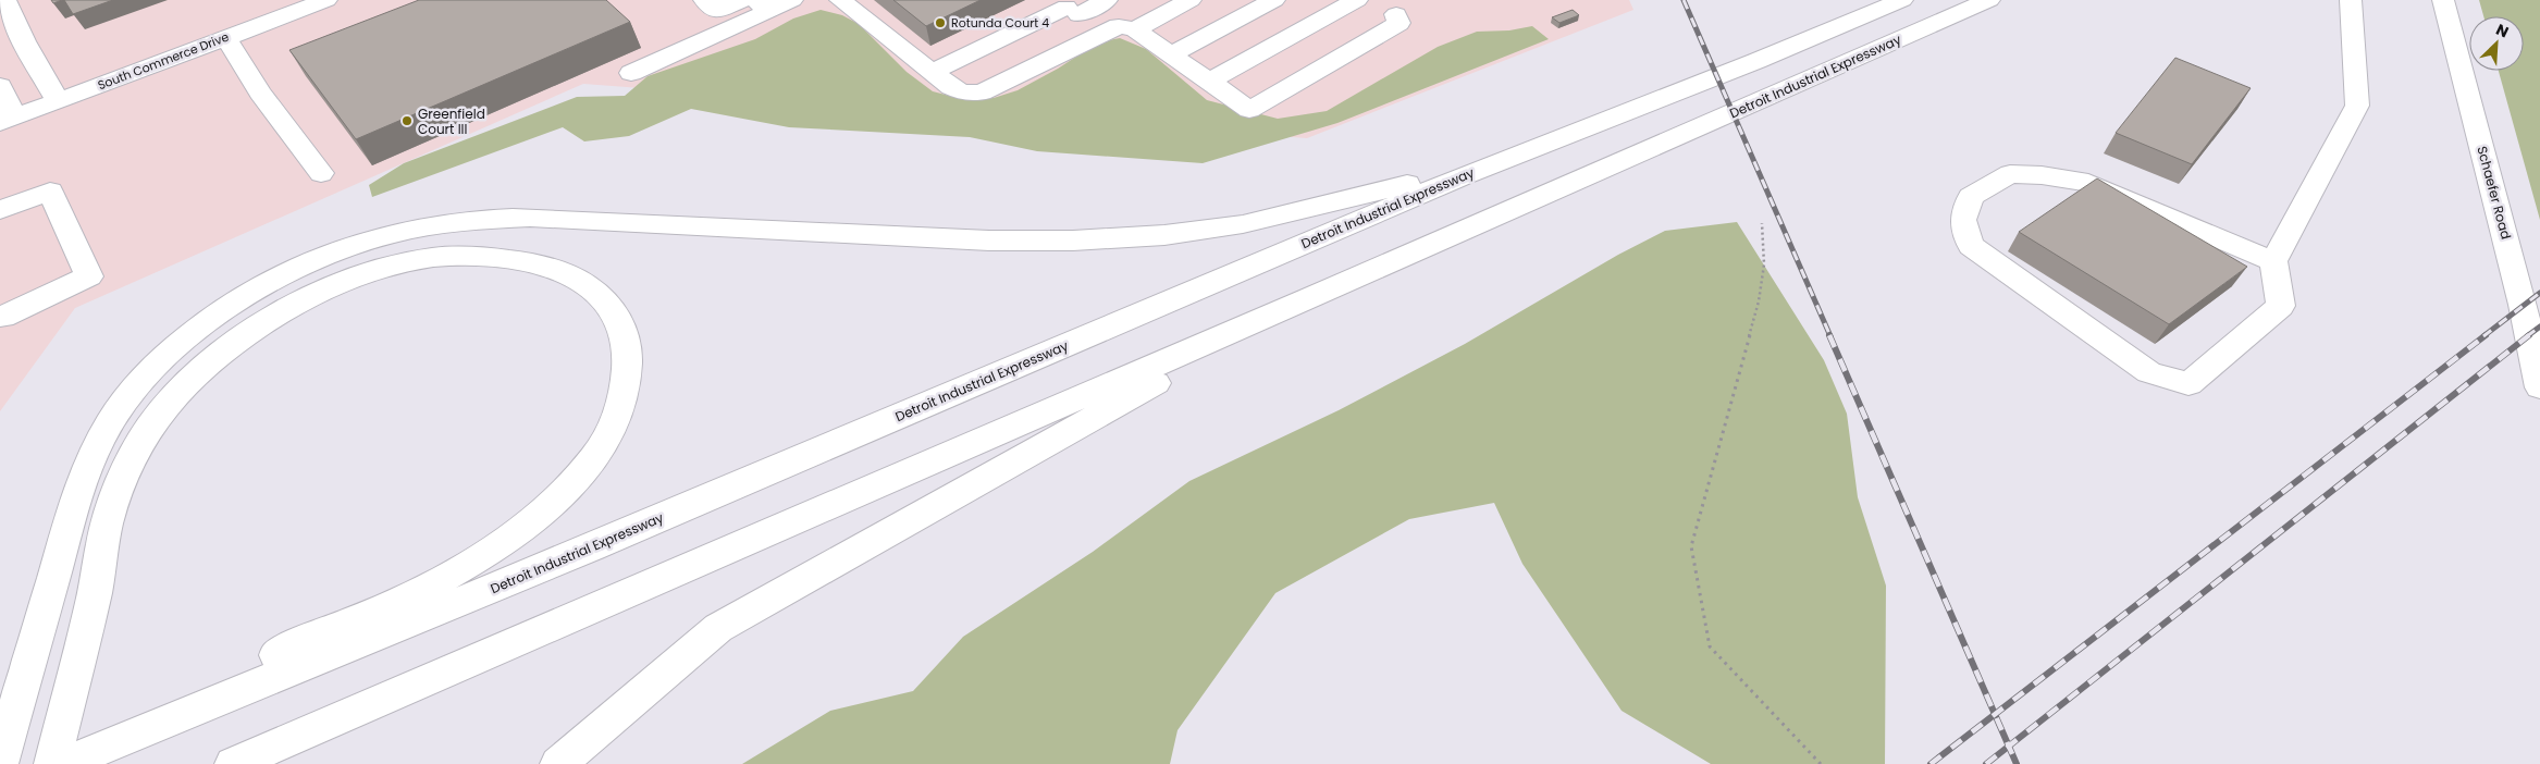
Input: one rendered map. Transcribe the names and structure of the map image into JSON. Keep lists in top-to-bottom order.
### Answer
{
  "streets": {
    "main road": ["South Commerce Drive", "Detroit Industrial Expressway", "Schaefer Road"]
  },
  "places": ["Rotunda Court 4", "Greenfield Court III"],
  "north": "top right"
}
